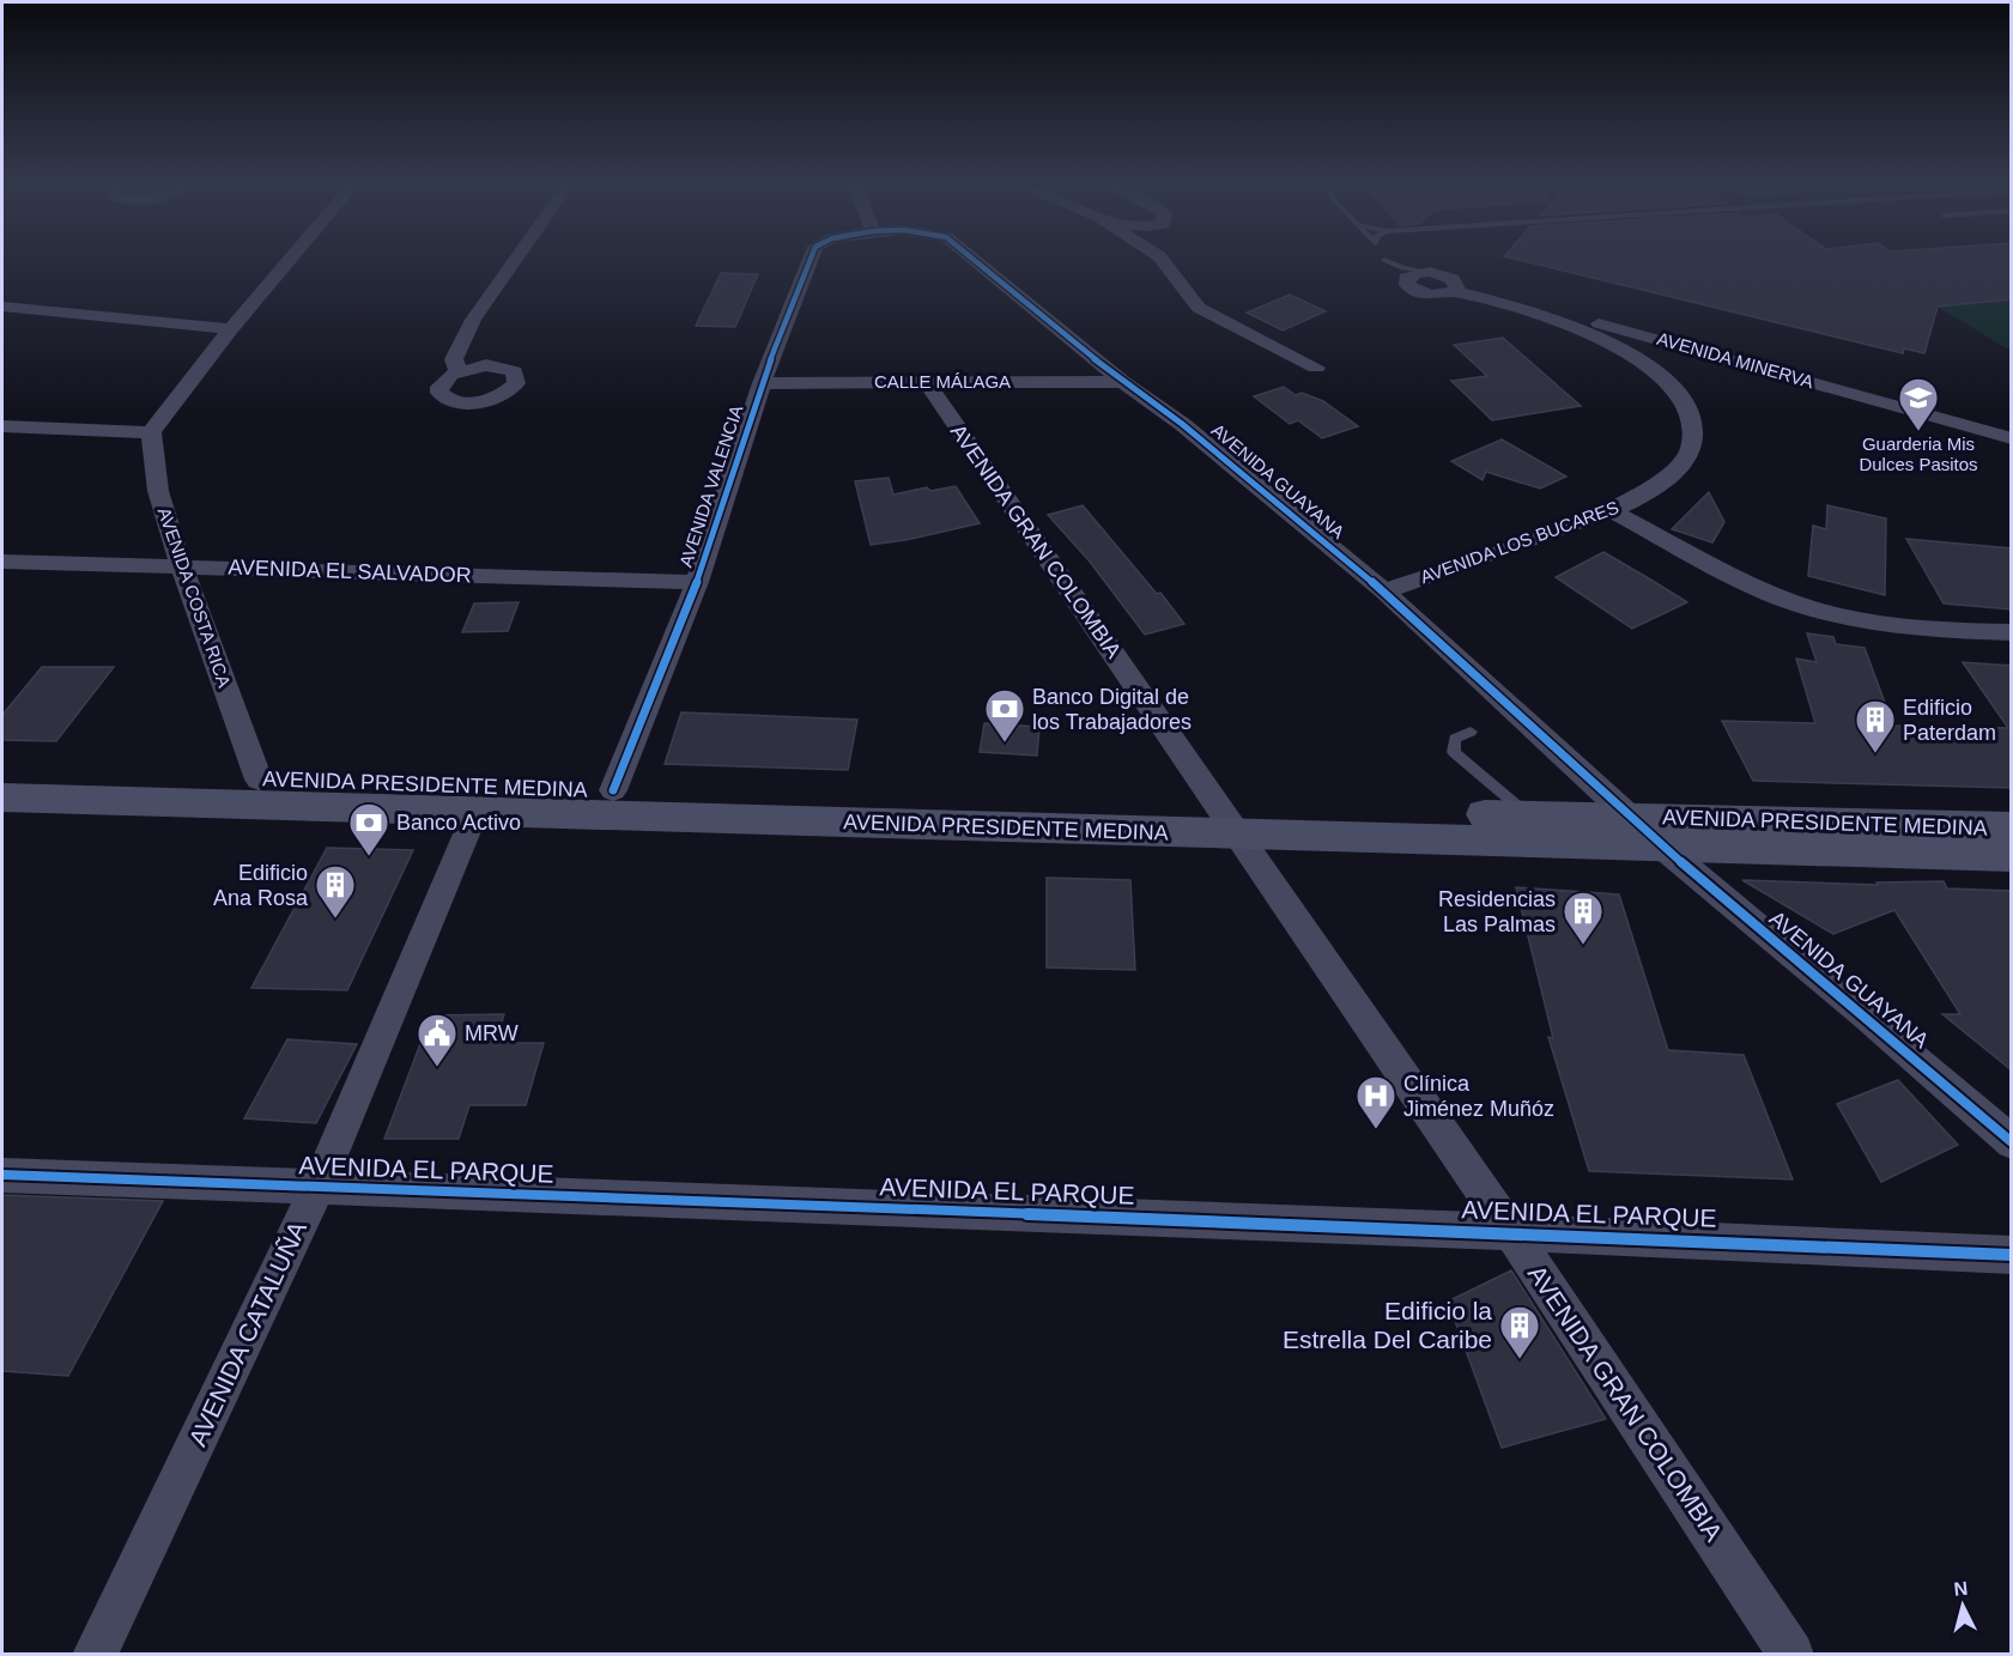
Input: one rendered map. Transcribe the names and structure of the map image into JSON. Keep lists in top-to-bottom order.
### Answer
{
  "streets": {
    "street": [
      "AVENIDA MINERVA",
      "CALLE MÁLAGA",
      "AVENIDA GUAYANA",
      "AVENIDA VALENCIA",
      "AVENIDA GRAN COLOMBIA",
      "AVENIDA LOS BUCARES",
      "AVENIDA EL SALVADOR",
      "AVENIDA COSTA RICA",
      "AVENIDA PRESIDENTE MEDINA",
      "AVENIDA EL PARQUE",
      "AVENIDA CATALUÑA"
    ]
  },
  "crossings": [
    ["AVENIDA MINERVA", "AVENIDA LOS BUCARES"],
    ["CALLE MÁLAGA", "AVENIDA GUAYANA"],
    ["CALLE MÁLAGA", "AVENIDA VALENCIA"],
    ["CALLE MÁLAGA", "AVENIDA GRAN COLOMBIA"],
    ["AVENIDA GUAYANA", "AVENIDA LOS BUCARES"],
    ["AVENIDA GUAYANA", "AVENIDA PRESIDENTE MEDINA"],
    ["AVENIDA VALENCIA", "AVENIDA EL SALVADOR"],
    ["AVENIDA VALENCIA", "AVENIDA PRESIDENTE MEDINA"],
    ["AVENIDA GRAN COLOMBIA", "AVENIDA PRESIDENTE MEDINA"],
    ["AVENIDA GRAN COLOMBIA", "AVENIDA EL PARQUE"],
    ["AVENIDA EL SALVADOR", "AVENIDA COSTA RICA"],
    ["AVENIDA COSTA RICA", "AVENIDA PRESIDENTE MEDINA"],
    ["AVENIDA PRESIDENTE MEDINA", "AVENIDA CATALUÑA"],
    ["AVENIDA EL PARQUE", "AVENIDA CATALUÑA"]
  ],
  "places": {
    "school or university": ["Guarderia Mis Dulces Pasitos"],
    "bank": ["Banco Digital de los Trabajadores", "Banco Activo"],
    "building": [
      "Edificio Paterdam",
      "Edificio Ana Rosa",
      "Residencias Las Palmas",
      "Edificio la Estrella Del Caribe"
    ],
    "public building": ["MRW"],
    "hospital": ["Clínica Jiménez Muñóz"]
  },
  "north": "top"
}
